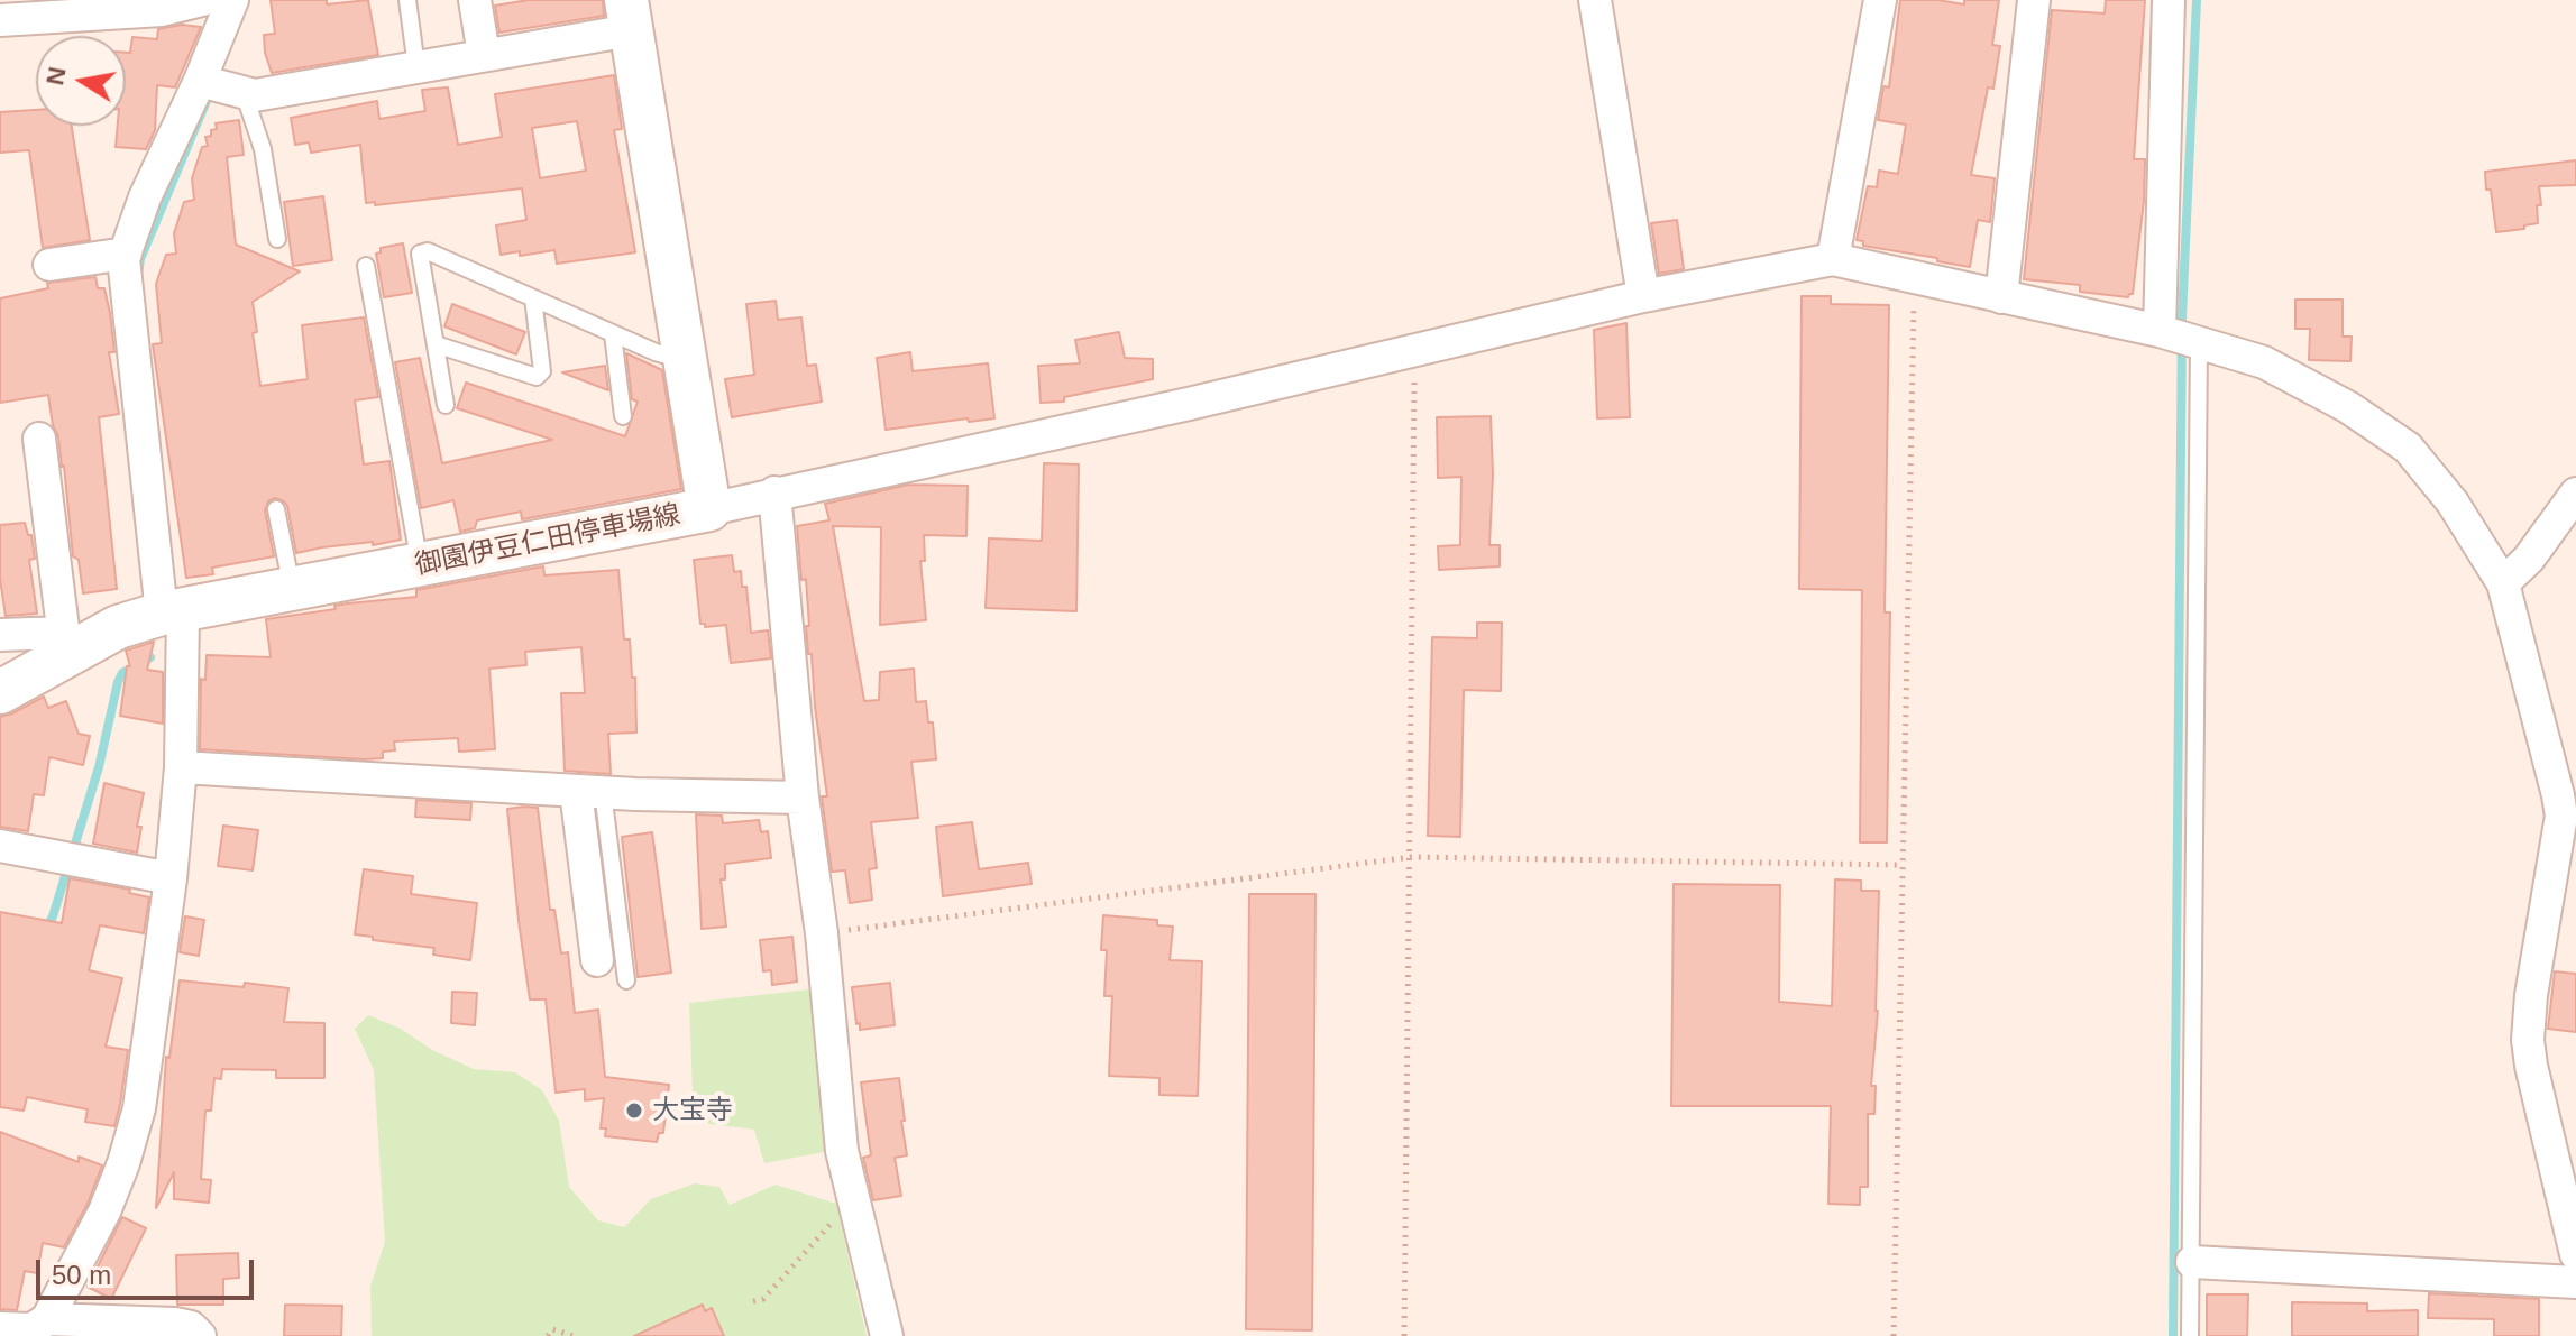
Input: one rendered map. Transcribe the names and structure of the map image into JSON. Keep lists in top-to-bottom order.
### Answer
{
  "streets": {
    "main road": ["御園伊豆仁田停車場線"]
  },
  "places": ["大宝寺"],
  "scale_bar": "50 m",
  "north": "left"
}
